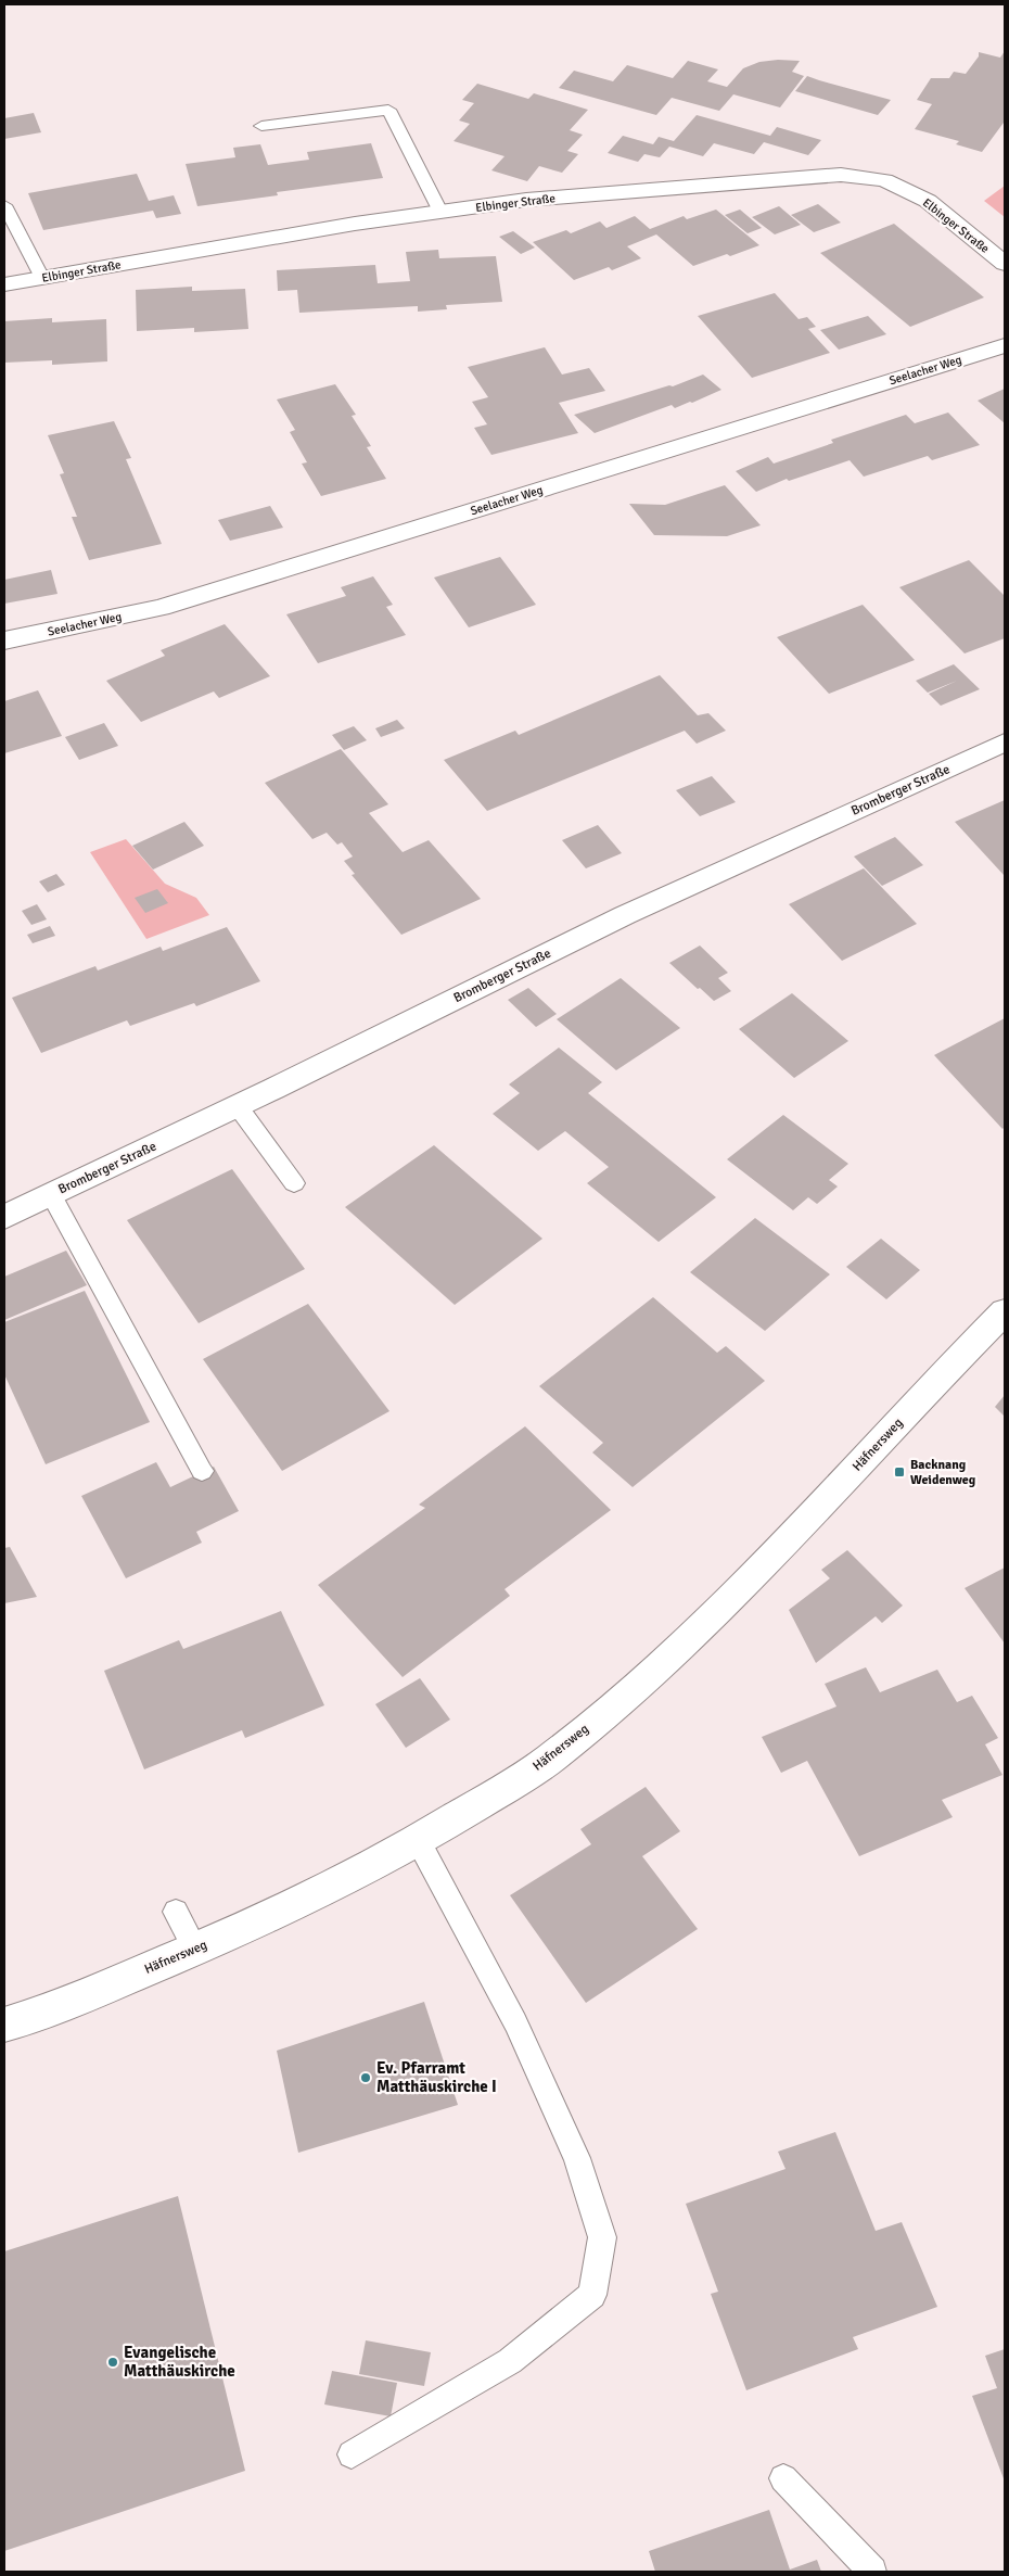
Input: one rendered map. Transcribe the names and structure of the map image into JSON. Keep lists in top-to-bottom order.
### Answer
{
  "streets": {
    "street": [
      "Elbinger Straße",
      "Seelacher Weg",
      "Bromberger Straße",
      "Häfnersweg"
    ]
  },
  "places": {
    "transit": ["Backnang Weidenweg"],
    "other": ["Ev. Pfarramt Matthäuskirche I", "Evangelische Matthäuskirche"]
  }
}
